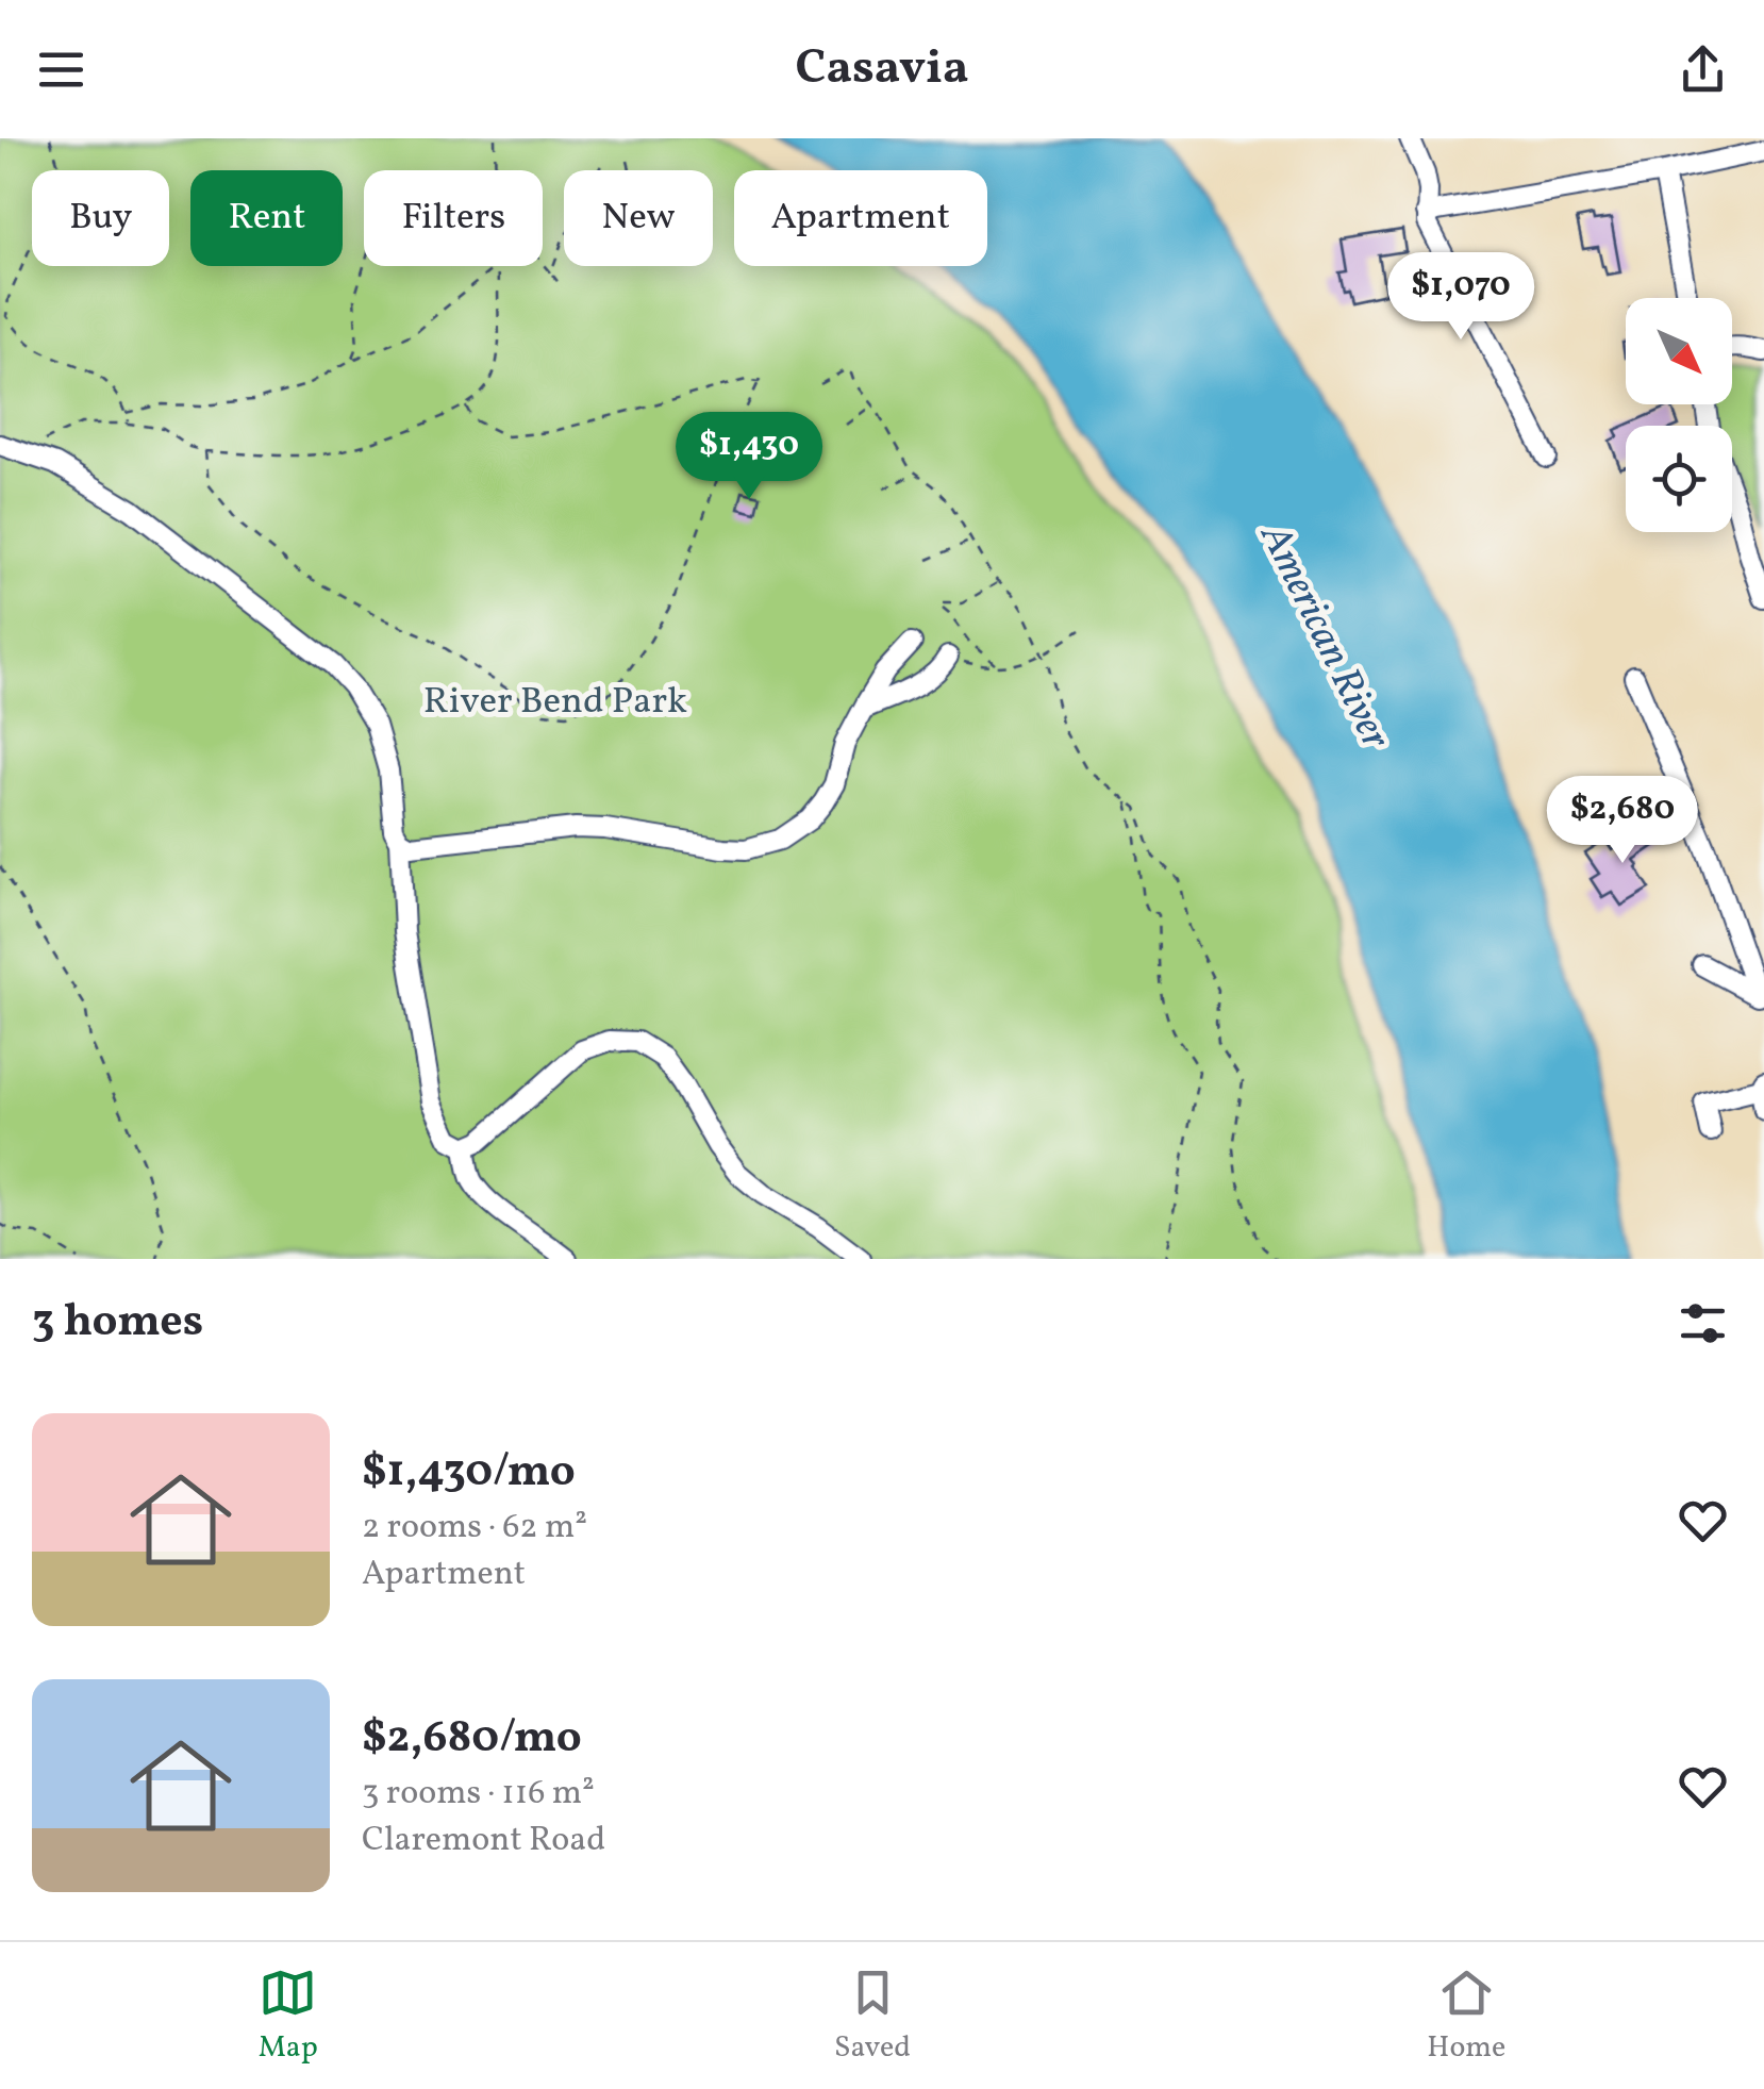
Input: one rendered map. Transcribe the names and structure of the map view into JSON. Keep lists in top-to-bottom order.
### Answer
{
  "water": ["American River"],
  "parks": ["River Bend Park"],
  "north": "bottom right",
  "page": {
    "header": "Casavia",
    "chip": [
      "Buy",
      "Rent",
      "Filters",
      "New",
      "Apartment"
    ],
    "price": ["$1,070", "$1,430", "$2,680"],
    "heading": "3 homes",
    "list": [
      {
        "name": "$1,430/mo",
        "note": "2 rooms · 62 m² · Apartment"
      },
      {
        "name": "$2,680/mo",
        "note": "3 rooms · 116 m² · Claremont Road"
      }
    ],
    "tabs": ["Map", "Saved", "Home"]
  }
}
